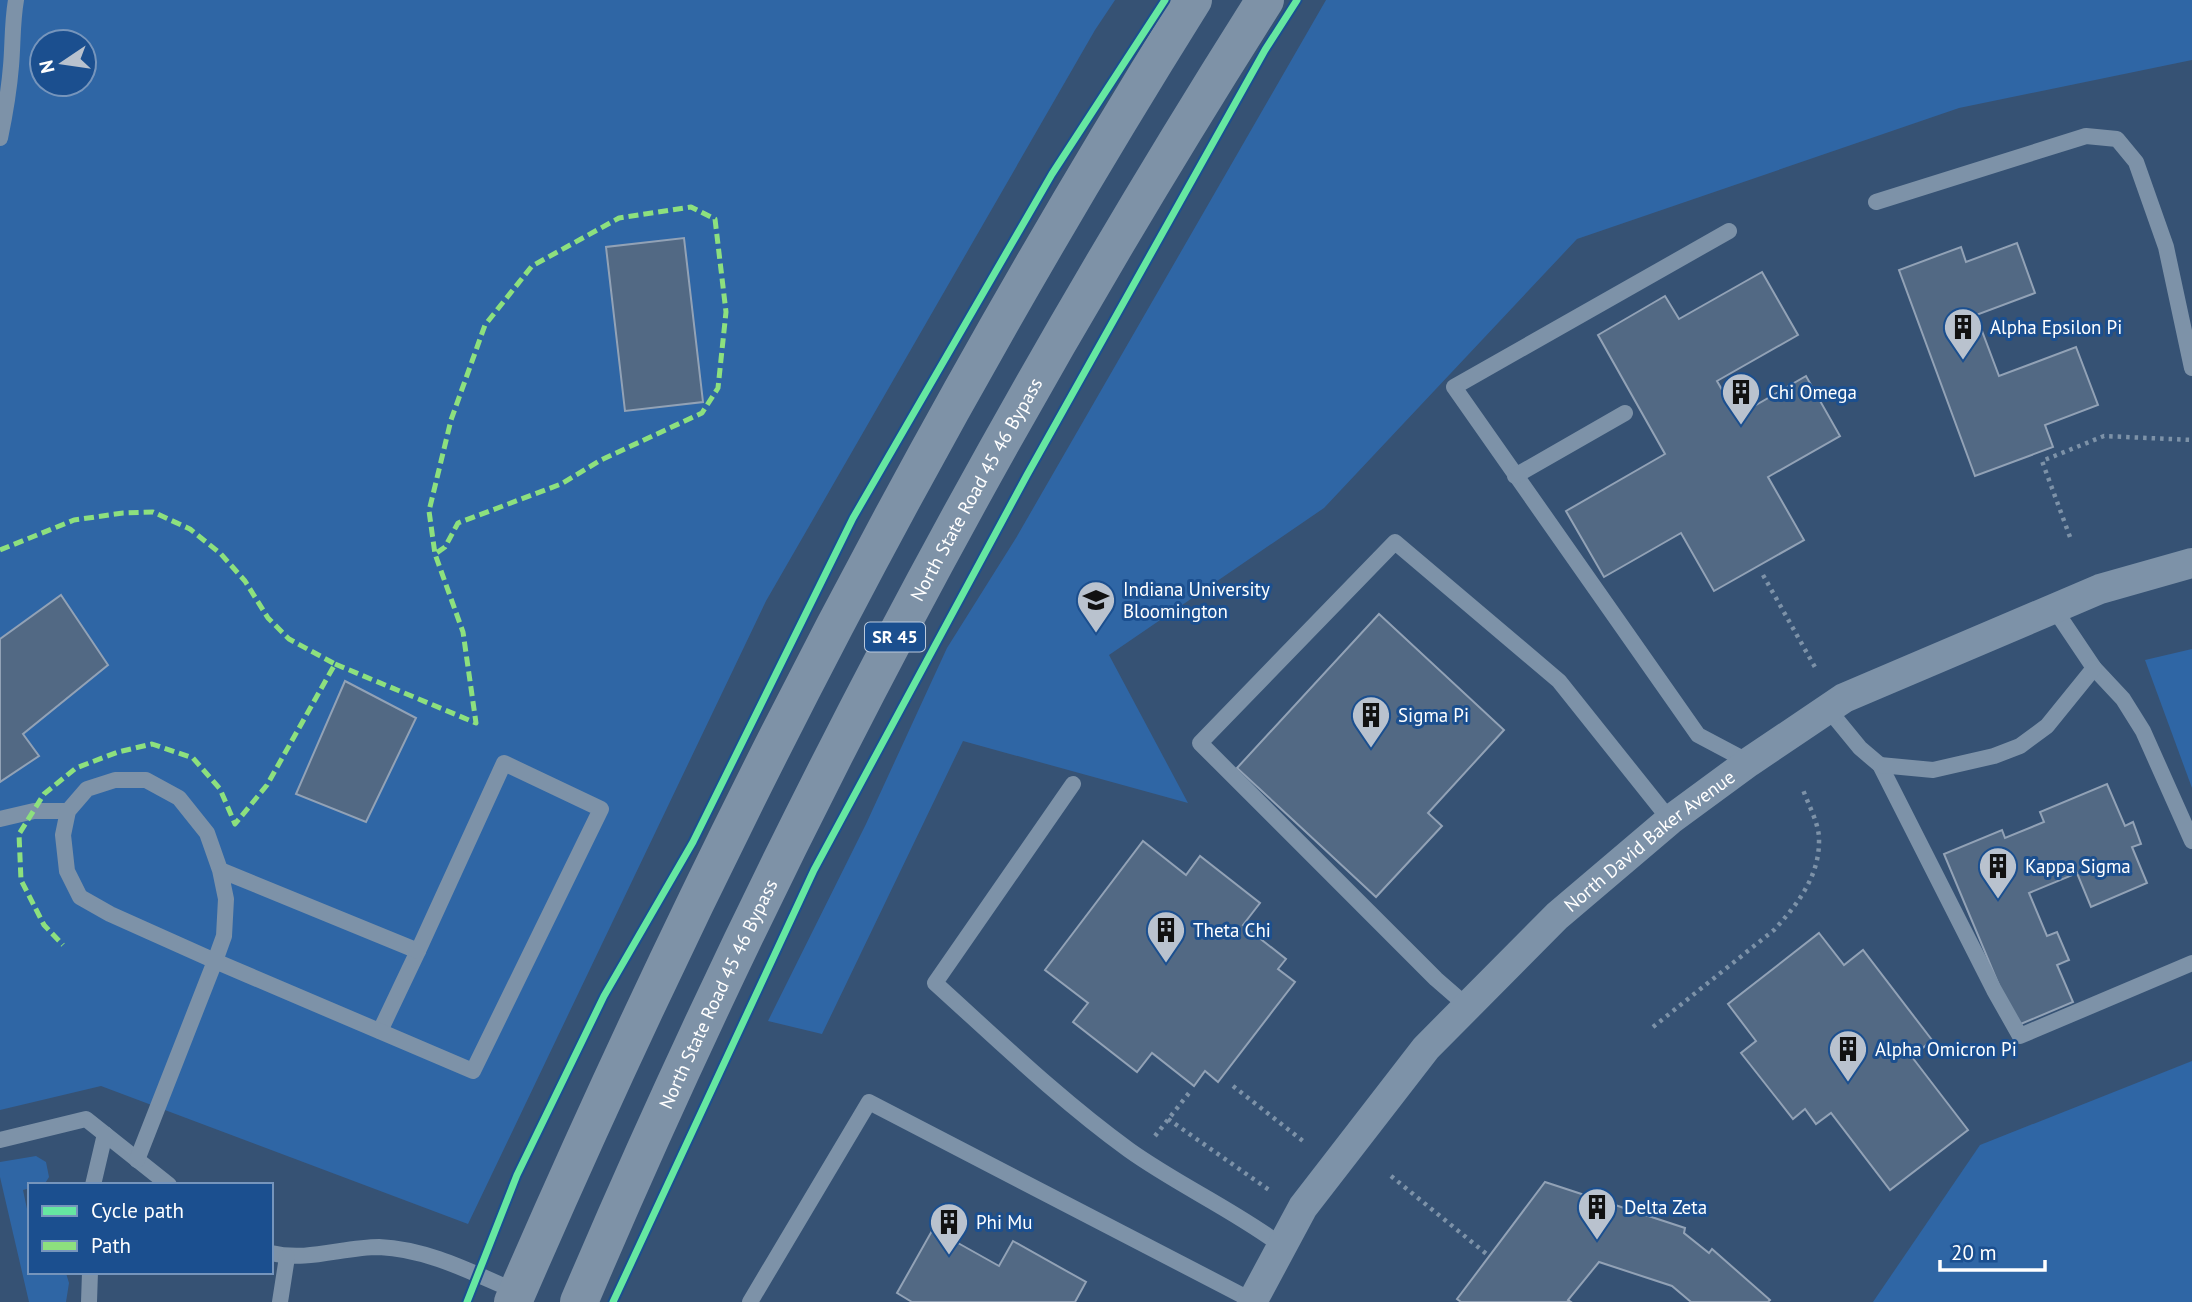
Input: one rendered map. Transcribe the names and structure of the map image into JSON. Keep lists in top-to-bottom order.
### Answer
{
  "streets": {
    "highway": ["North State Road 45 46 Bypass", "SR 45"],
    "street": ["North David Baker Avenue"]
  },
  "places": {
    "building": [
      "Alpha Epsilon Pi",
      "Chi Omega",
      "Sigma Pi",
      "Kappa Sigma",
      "Theta Chi",
      "Alpha Omicron Pi",
      "Delta Zeta",
      "Phi Mu"
    ],
    "school or university": ["Indiana University Bloomington"]
  },
  "legend": ["Cycle path", "Path"],
  "scale_bar": "20 m",
  "north": "left"
}
